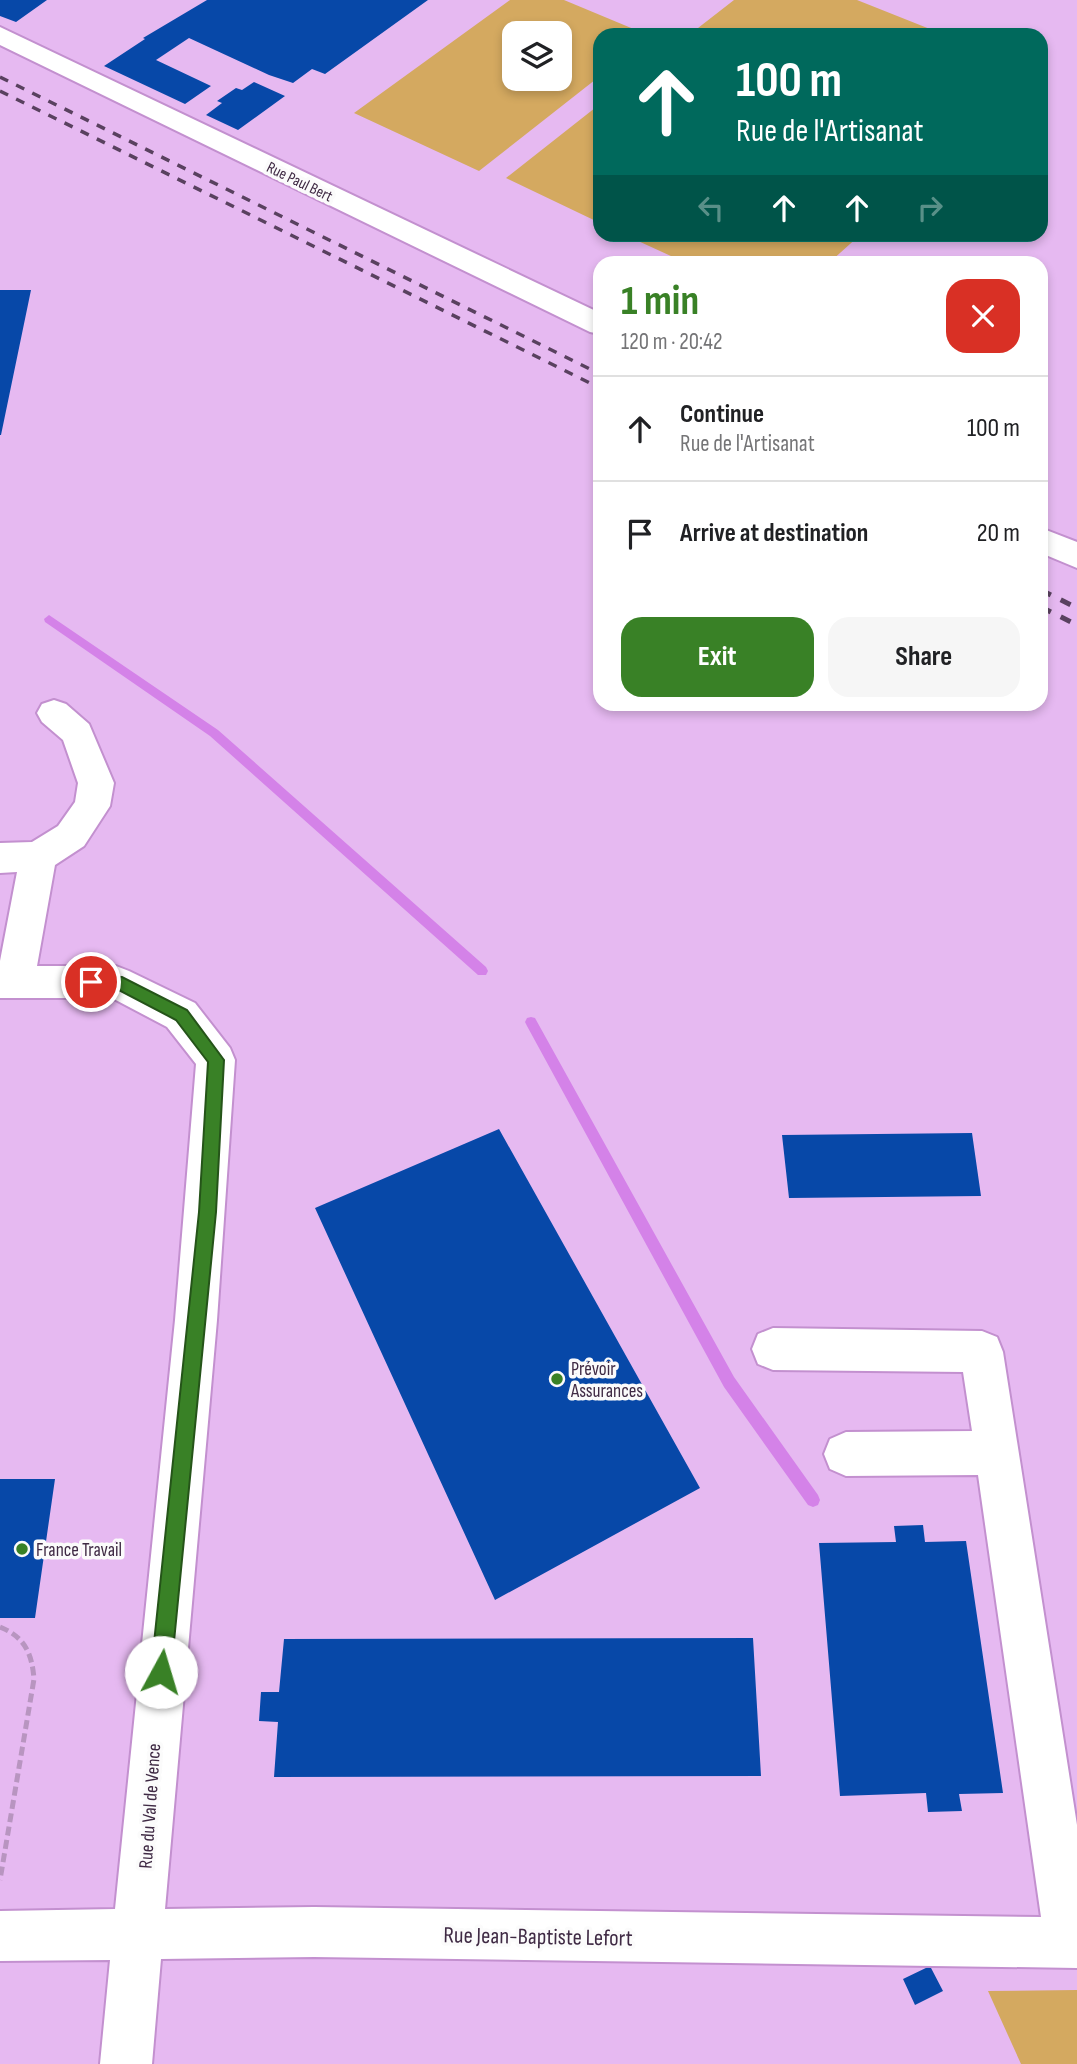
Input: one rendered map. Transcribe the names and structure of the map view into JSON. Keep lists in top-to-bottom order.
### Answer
{
  "streets": {
    "street": ["Rue Paul Bert", "Rue du Val de Vence", "Rue Jean-Baptiste Lefort"]
  },
  "crossings": [
    ["Rue du Val de Vence", "Rue Jean-Baptiste Lefort"]
  ],
  "places": ["Prévoir Assurances", "France Travail"],
  "page": {
    "turn": ["100 m", "Rue de l'Artisanat"],
    "heading": ["1 min", "120 m · 20:42"],
    "list": [
      {
        "name": "Continue",
        "note": "Rue de l'Artisanat",
        "value": "100 m"
      },
      {
        "name": "Arrive at destination",
        "value": "20 m"
      }
    ],
    "buttons": ["Exit", "Share"]
  }
}
